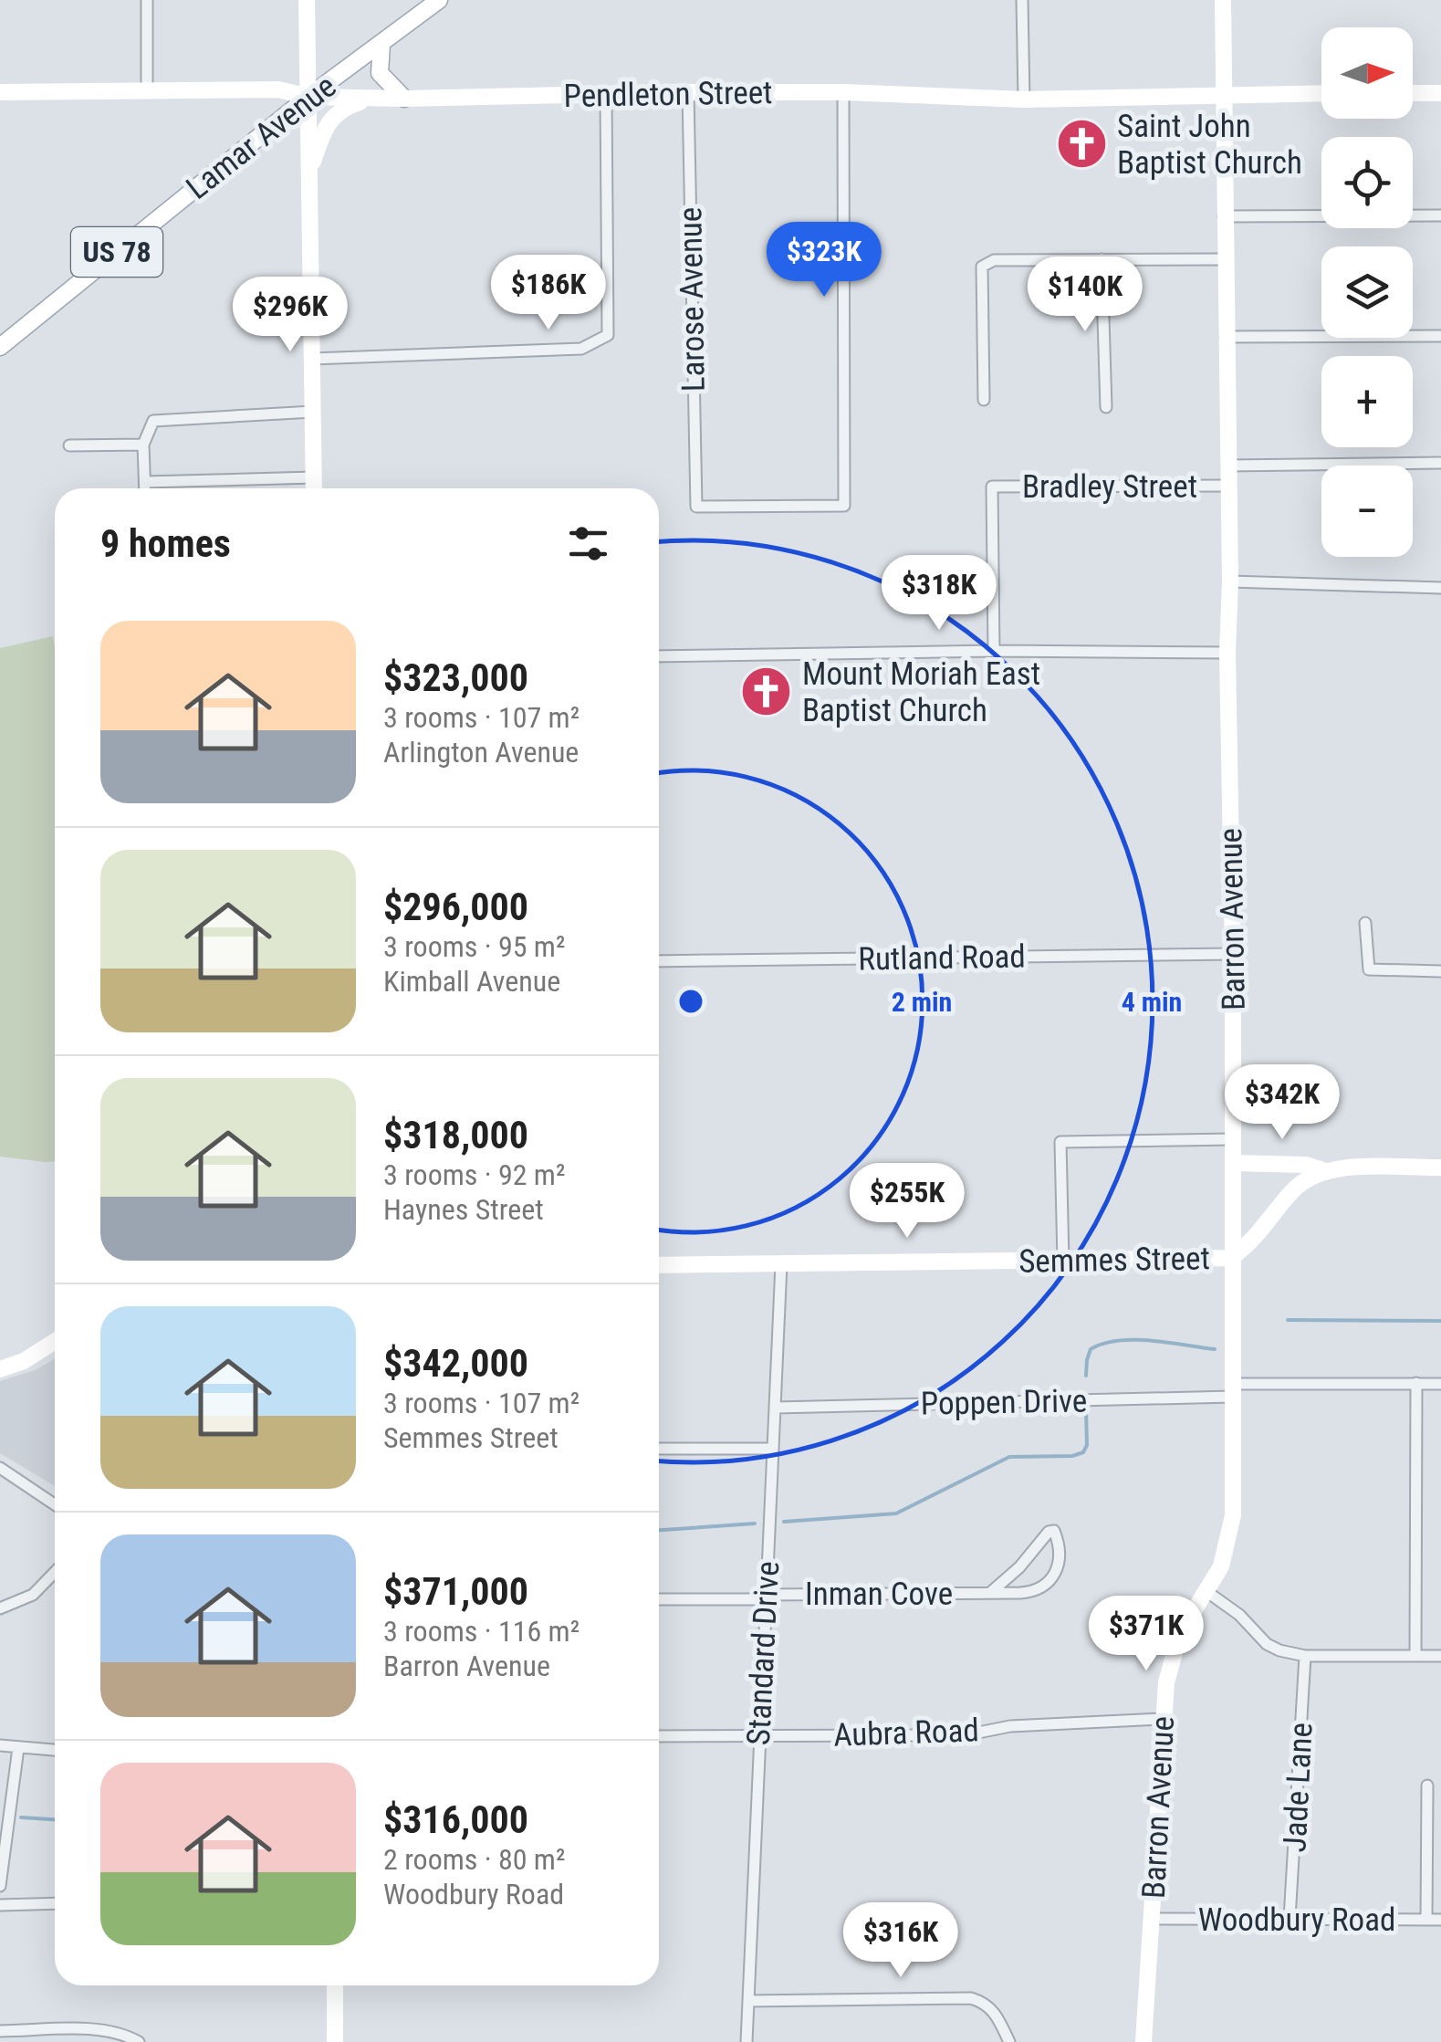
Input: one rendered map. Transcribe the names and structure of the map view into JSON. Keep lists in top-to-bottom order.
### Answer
{
  "streets": {
    "main road": [
      "Pendleton Street",
      "Lamar Avenue",
      "US 78",
      "Barron Avenue",
      "Semmes Street"
    ],
    "street": [
      "Larose Avenue",
      "Bradley Street",
      "Rutland Road",
      "Poppen Drive",
      "Inman Cove",
      "Standard Drive",
      "Aubra Road",
      "Jade Lane",
      "Woodbury Road"
    ]
  },
  "crossings": [
    ["Pendleton Street", "Lamar Avenue"],
    ["Pendleton Street", "Larose Avenue"],
    ["Pendleton Street", "Barron Avenue"],
    ["Bradley Street", "Barron Avenue"],
    ["Barron Avenue", "Rutland Road"],
    ["Barron Avenue", "Semmes Street"],
    ["Barron Avenue", "Poppen Drive"],
    ["Barron Avenue", "Aubra Road"],
    ["Barron Avenue", "Woodbury Road"],
    ["Semmes Street", "Standard Drive"],
    ["Poppen Drive", "Standard Drive"],
    ["Inman Cove", "Standard Drive"],
    ["Standard Drive", "Aubra Road"],
    ["Jade Lane", "Woodbury Road"]
  ],
  "places": {
    "church": ["Saint John Baptist Church", "Mount Moriah East Baptist Church"]
  },
  "north": "right",
  "page": {
    "map_buttons": ["+", "−"],
    "price": [
      "$323K",
      "$186K",
      "$140K",
      "$296K",
      "$318K",
      "$342K",
      "$255K",
      "$371K",
      "$316K"
    ],
    "heading": "9 homes",
    "list": [
      {
        "name": "$323,000",
        "note": "3 rooms · 107 m² · Arlington Avenue"
      },
      {
        "name": "$296,000",
        "note": "3 rooms · 95 m² · Kimball Avenue"
      },
      {
        "name": "$318,000",
        "note": "3 rooms · 92 m² · Haynes Street"
      },
      {
        "name": "$342,000",
        "note": "3 rooms · 107 m² · Semmes Street"
      },
      {
        "name": "$371,000",
        "note": "3 rooms · 116 m² · Barron Avenue"
      },
      {
        "name": "$316,000",
        "note": "2 rooms · 80 m² · Woodbury Road"
      }
    ]
  },
  "rings": ["2 min", "4 min"]
}
